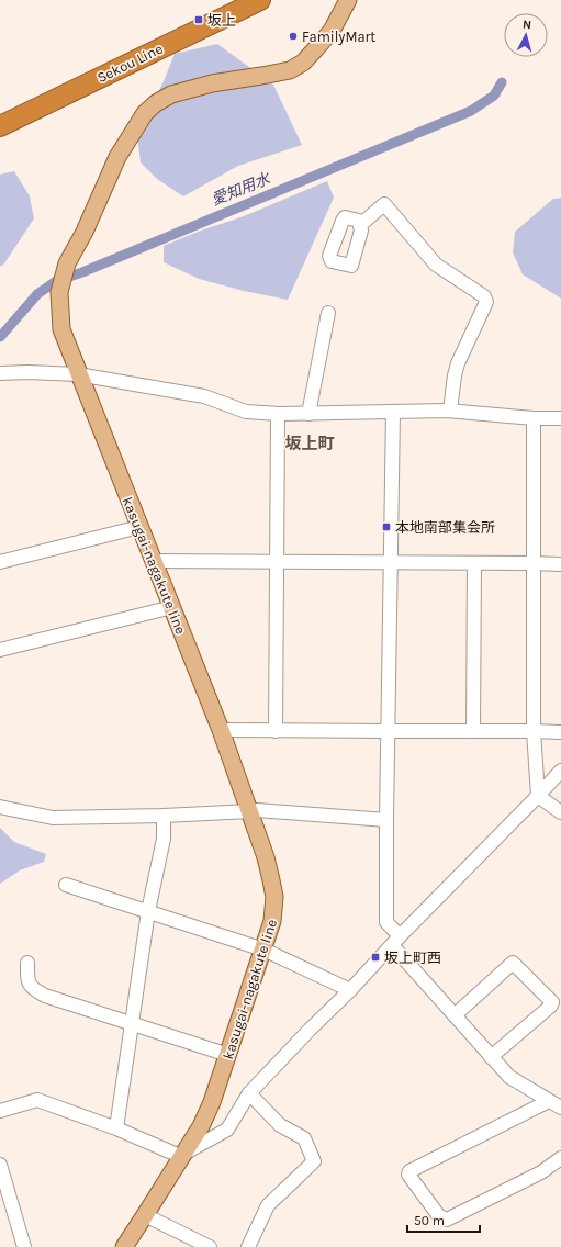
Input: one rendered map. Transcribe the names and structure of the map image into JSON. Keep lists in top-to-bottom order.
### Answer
{
  "streets": {
    "highway": ["Sekou Line"],
    "main road": ["kasugai-nagakute line"]
  },
  "districts": ["坂上町"],
  "water": ["愛知用水"],
  "places": {
    "transit": ["坂上", "本地南部集会所", "坂上町西"],
    "other": ["FamilyMart"]
  },
  "scale_bar": "50 m",
  "north": "top"
}
